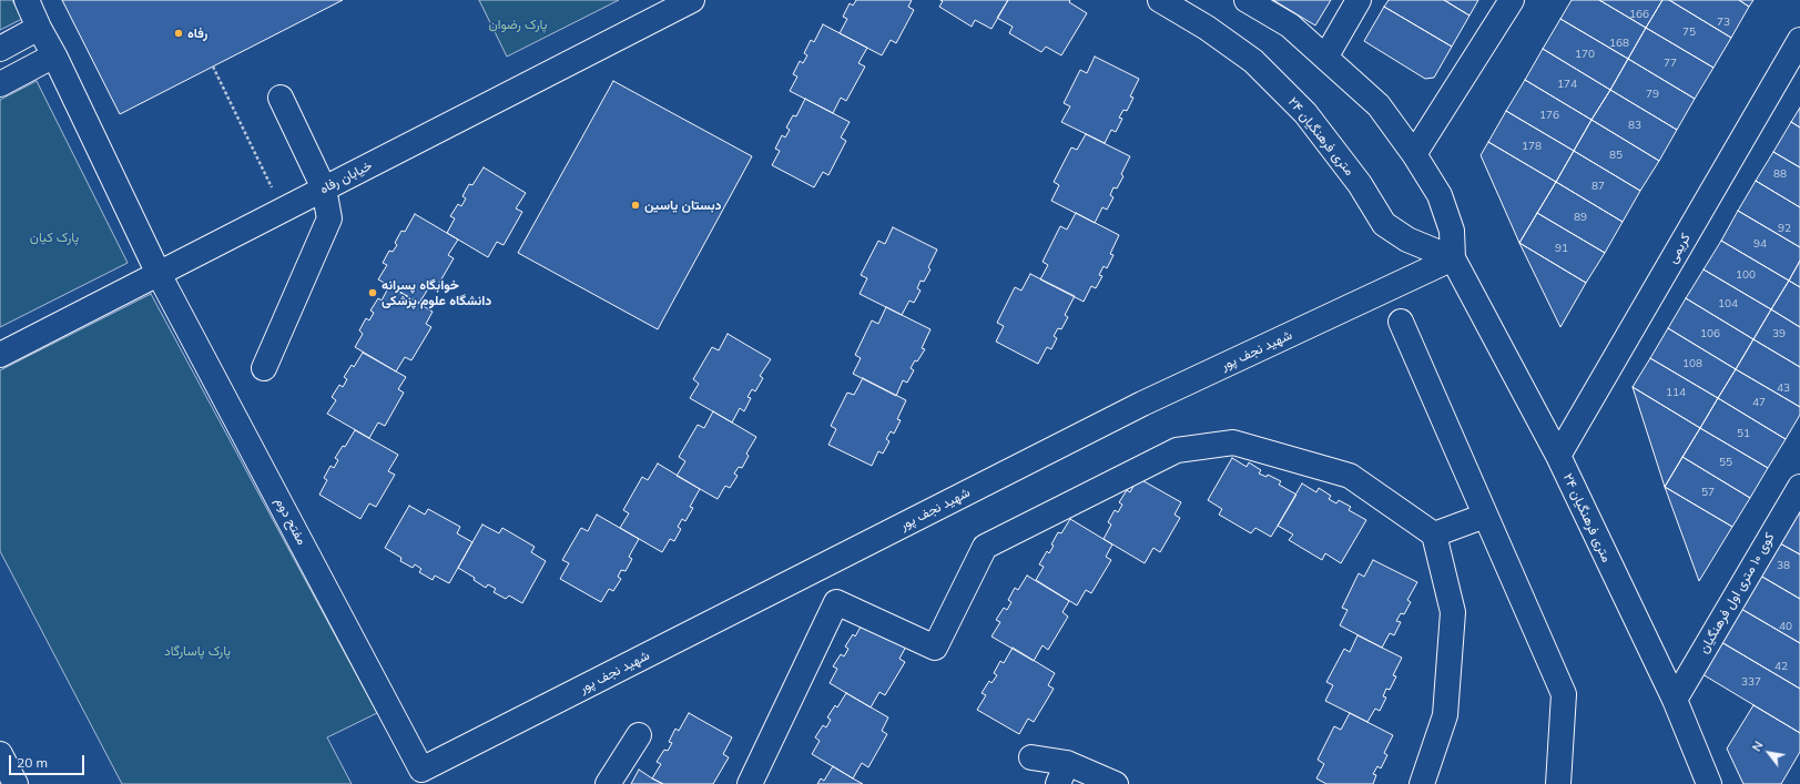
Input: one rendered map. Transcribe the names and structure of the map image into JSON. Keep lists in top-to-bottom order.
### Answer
{
  "streets": {
    "street": [
      "۲۴ متری فرهنگیان",
      "خیابان رفاه",
      "کریمی",
      "شهید نجف پور",
      "مفتح دوم",
      "کوی ۱۰ متری اول فرهنگیان"
    ]
  },
  "crossings": [
    ["۲۴ متری فرهنگیان", "کریمی"],
    ["۲۴ متری فرهنگیان", "شهید نجف پور"],
    ["۲۴ متری فرهنگیان", "کوی ۱۰ متری اول فرهنگیان"],
    ["خیابان رفاه", "مفتح دوم"],
    ["شهید نجف پور", "مفتح دوم"]
  ],
  "parks": ["پارک رضوان", "پارک کیان", "پارک پاسارگاد"],
  "places": ["رفاه", "دبستان یاسین", "خوابگاه پسرانه دانشگاه علوم پزشکی"],
  "house_numbers": [
    "166",
    "73",
    "75",
    "168",
    "170",
    "77",
    "174",
    "79",
    "176",
    "83",
    "178",
    "85",
    "88",
    "87",
    "89",
    "92",
    "94",
    "91",
    "100",
    "104",
    "106",
    "39",
    "108",
    "43",
    "114",
    "47",
    "51",
    "55",
    "57",
    "38",
    "40",
    "42",
    "337"
  ],
  "scale_bar": "20 m",
  "north": "top left"
}
